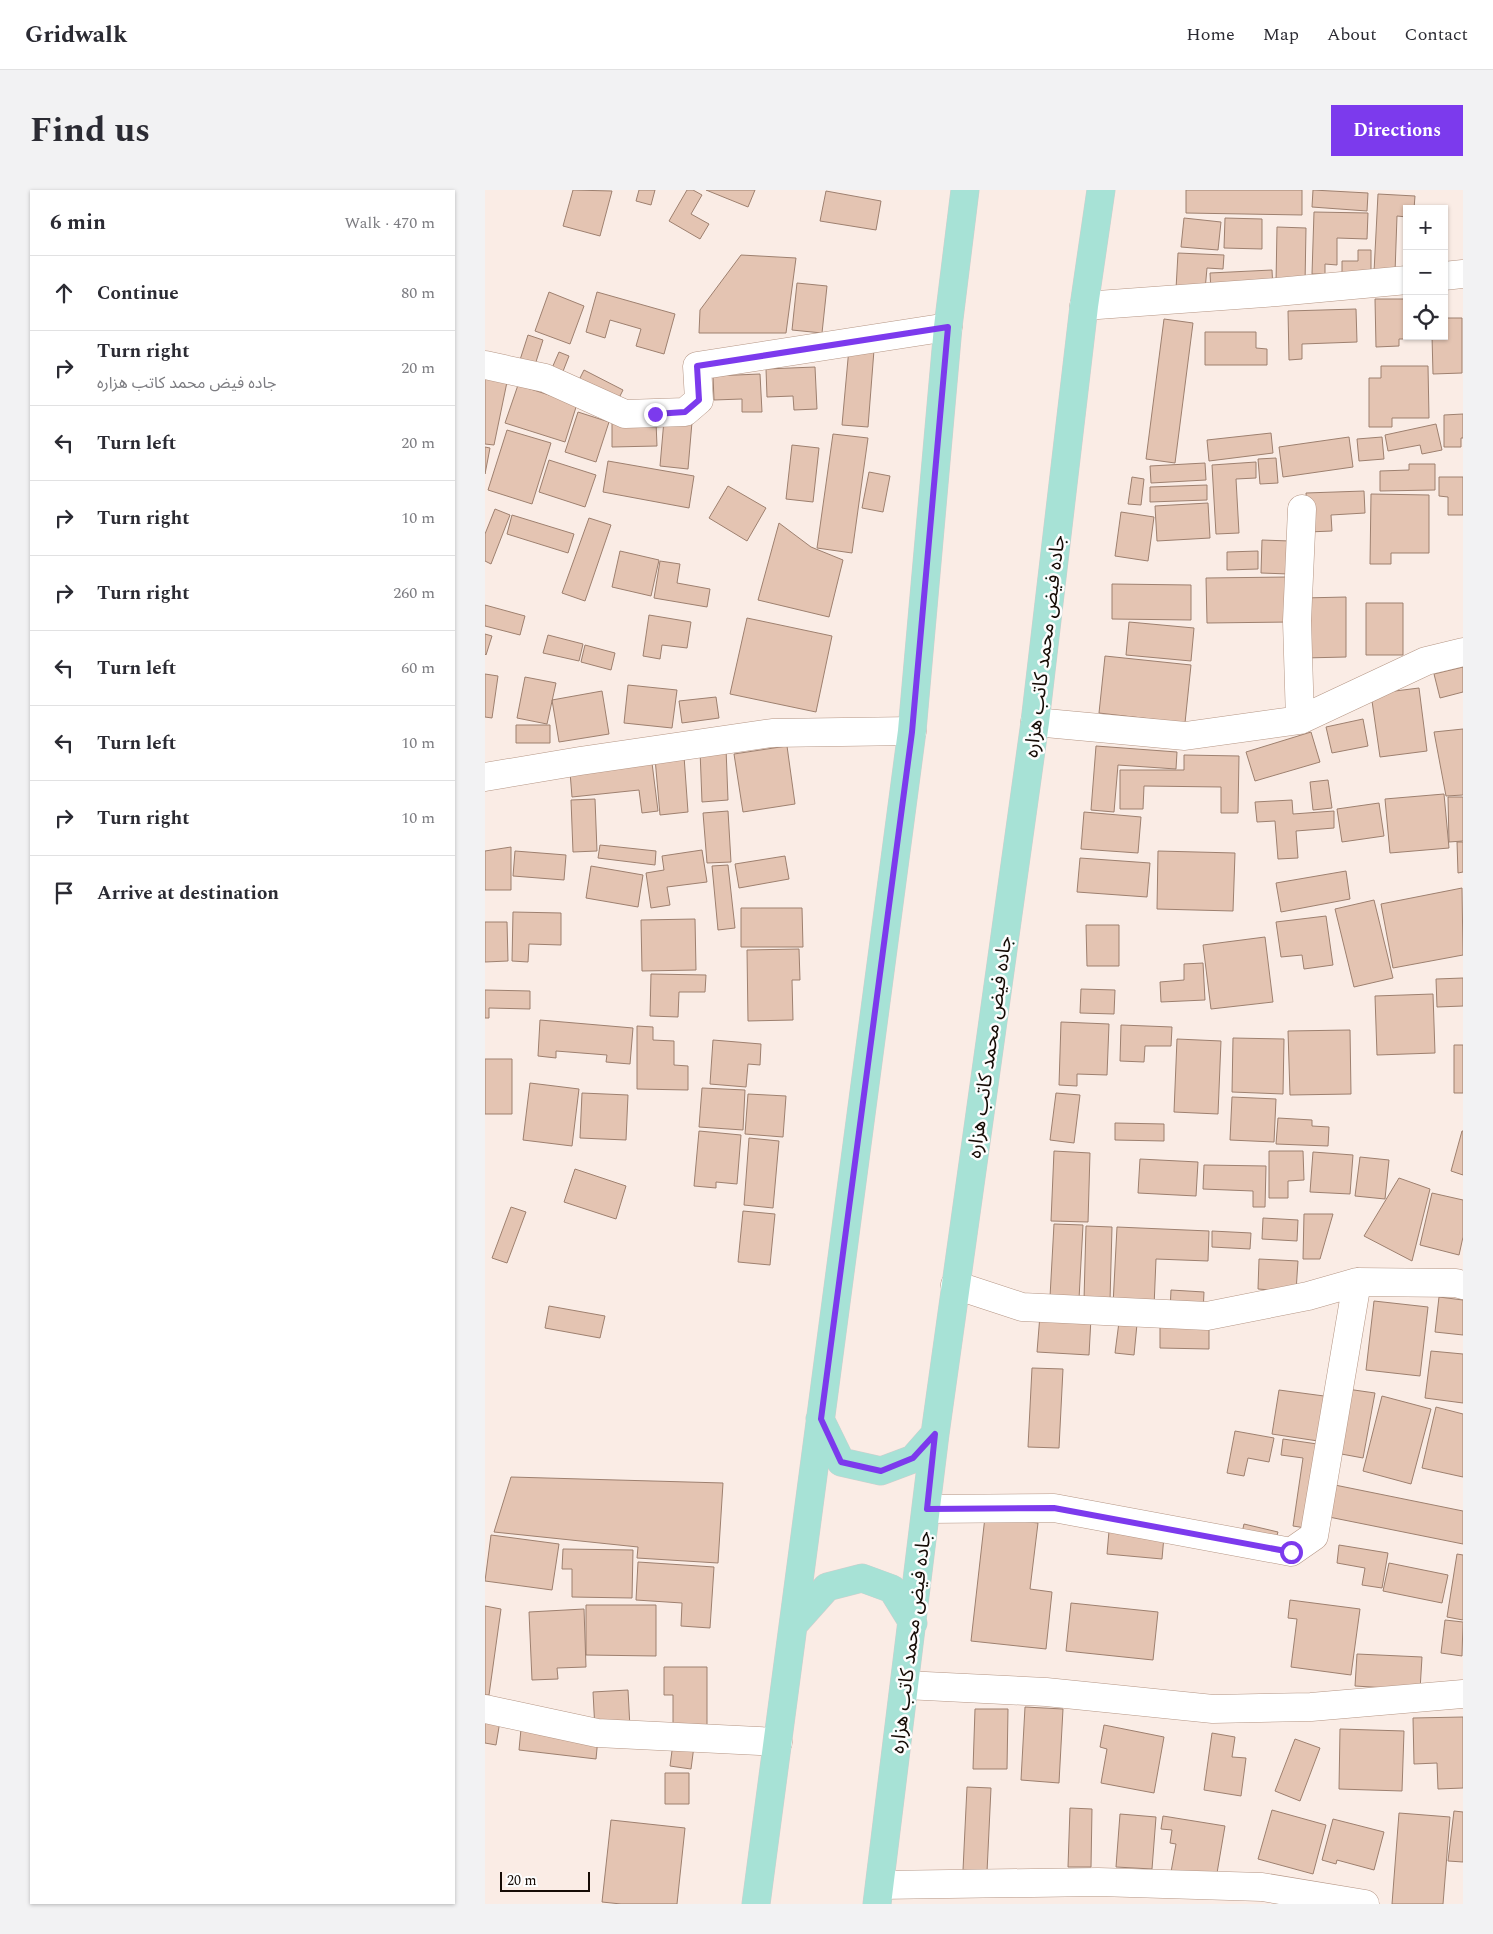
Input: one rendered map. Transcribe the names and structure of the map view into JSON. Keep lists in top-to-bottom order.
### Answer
{
  "streets": {
    "main road": ["جاده فیض محمد کاتب هزاره"]
  },
  "scale_bar": "20 m",
  "page": {
    "header": "Gridwalk",
    "nav": [
      "Home",
      "Map",
      "About",
      "Contact"
    ],
    "title": "Find us",
    "buttons": "Directions",
    "heading": ["6 min", "Walk · 470 m"],
    "map_buttons": ["+", "−"],
    "list": [
      ["Continue", "80 m"],
      ["Turn right", "جاده فیض محمد کاتب هزاره", "20 m"],
      ["Turn left", "20 m"],
      ["Turn right", "10 m"],
      ["Turn right", "260 m"],
      ["Turn left", "60 m"],
      ["Turn left", "10 m"],
      ["Turn right", "10 m"],
      "Arrive at destination"
    ],
    "scale": "20 m"
  }
}
